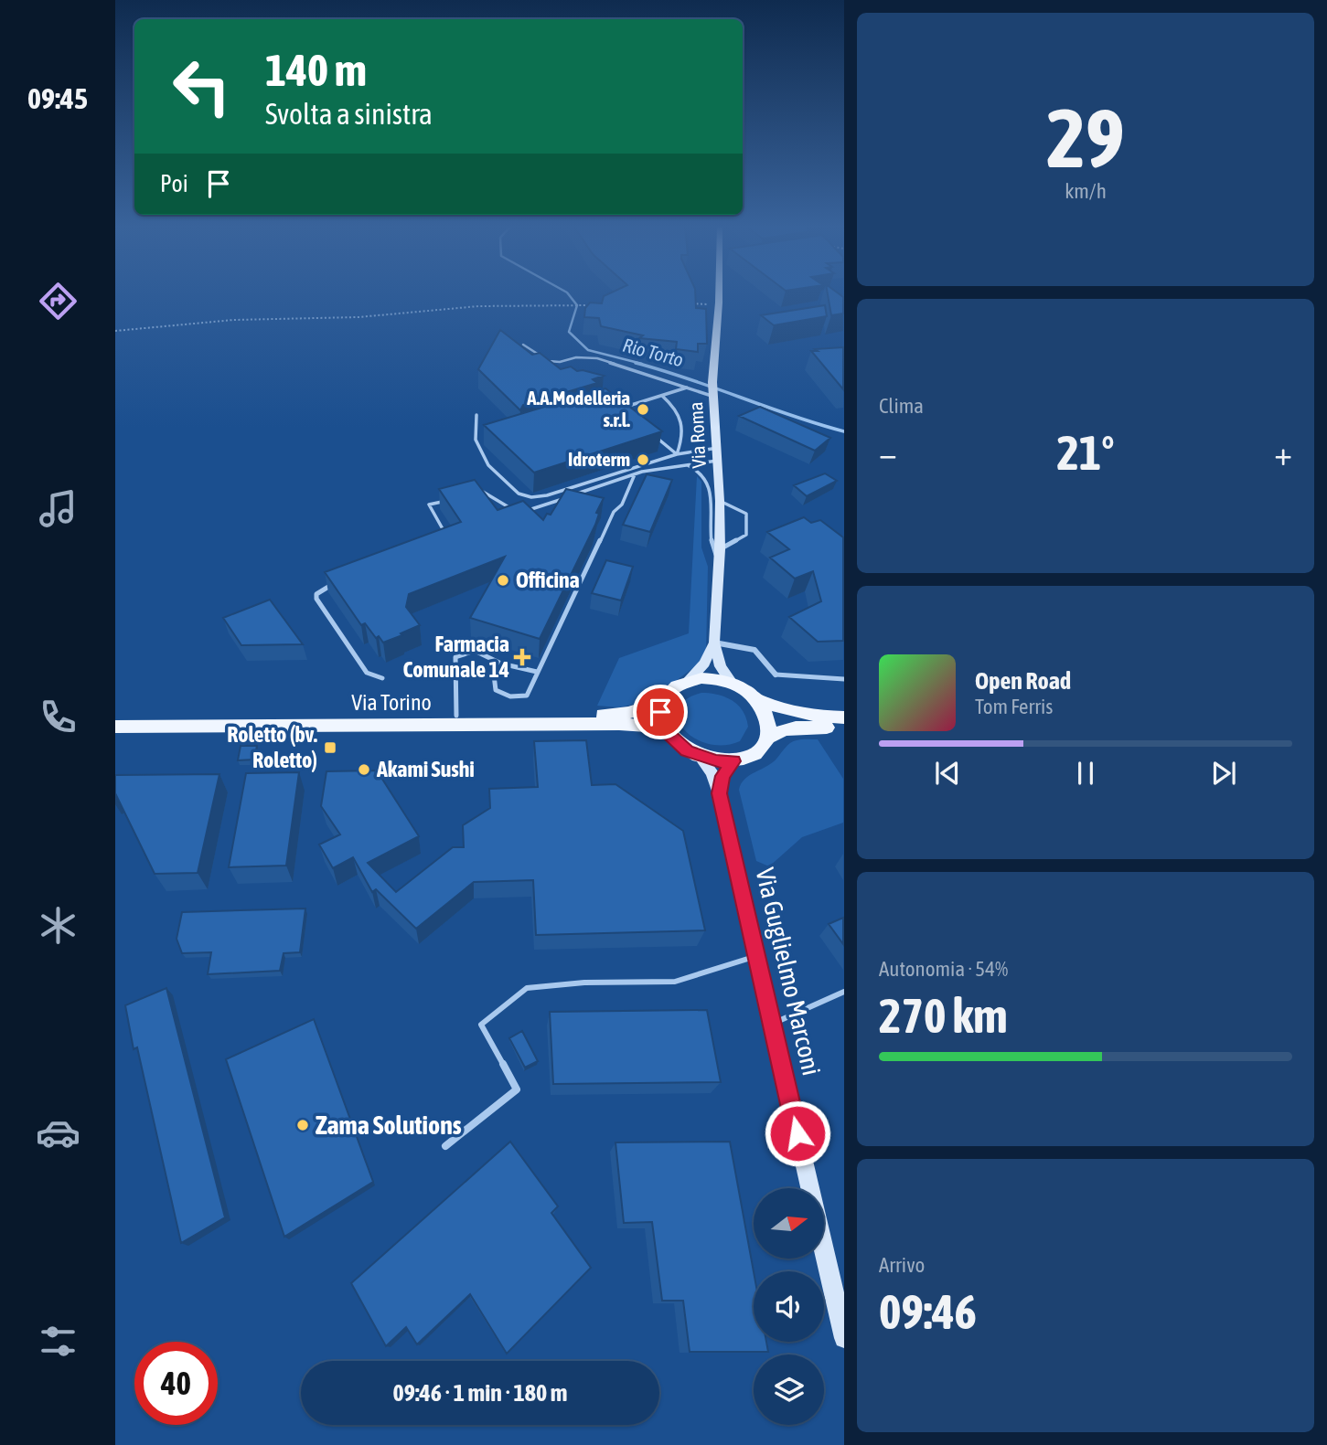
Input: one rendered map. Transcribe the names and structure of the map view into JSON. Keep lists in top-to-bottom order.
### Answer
{
  "streets": {
    "main road": ["Via Torino"],
    "street": ["Via Roma", "Via Guglielmo Marconi"]
  },
  "crossings": [
    ["Via Torino", "Via Guglielmo Marconi"]
  ],
  "water": ["Rio Torto"],
  "places": {
    "other": [
      "A.A.Modelleria s.r.l.",
      "Idroterm",
      "Officina",
      "Akami Sushi",
      "Zama Solutions"
    ],
    "health": ["Farmacia Comunale 14"],
    "transit": ["Roletto (bv. Roletto)"]
  },
  "north": "right",
  "page": {
    "tabs": "09:45",
    "tile": [
      ["29", "km/h"],
      "Clima",
      ["Autonomia · 54%", "270 km"],
      ["Arrivo", "09:46"]
    ],
    "turn": ["140 m", "Svolta a sinistra"],
    "then": "Poi",
    "heat": ["−", "21°", "+"],
    "song": ["Open Road", "Tom Ferris"],
    "limit": "40",
    "trip": "09:46 · 1 min · 180 m"
  }
}
